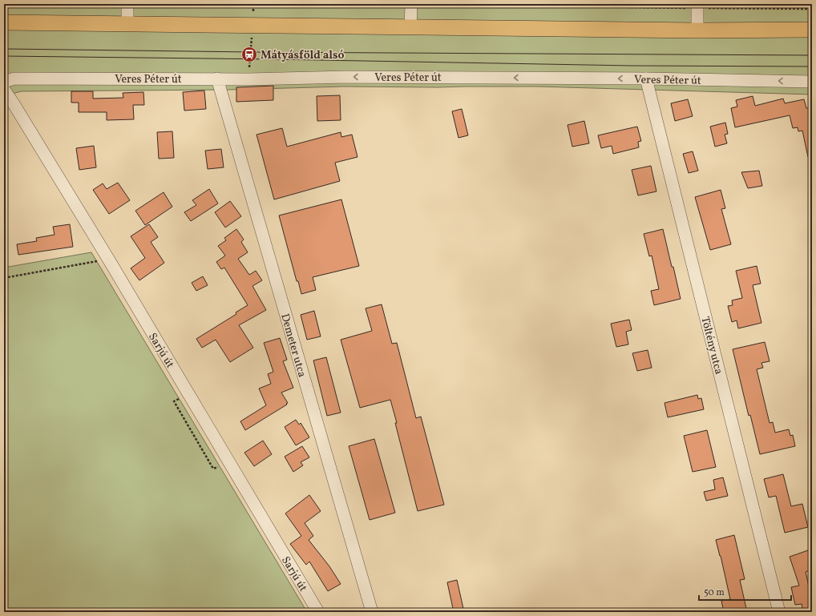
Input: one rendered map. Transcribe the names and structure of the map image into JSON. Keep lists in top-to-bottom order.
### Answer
{
  "streets": {
    "street": [
      "Veres Péter út",
      "Demeter utca",
      "Töltény utca",
      "Sarjú út"
    ]
  },
  "crossings": [
    ["Veres Péter út", "Demeter utca"],
    ["Veres Péter út", "Töltény utca"]
  ],
  "one_way": ["Veres Péter út"],
  "places": {
    "station": ["Mátyásföld alsó"]
  },
  "scale_bar": "50 m"
}
